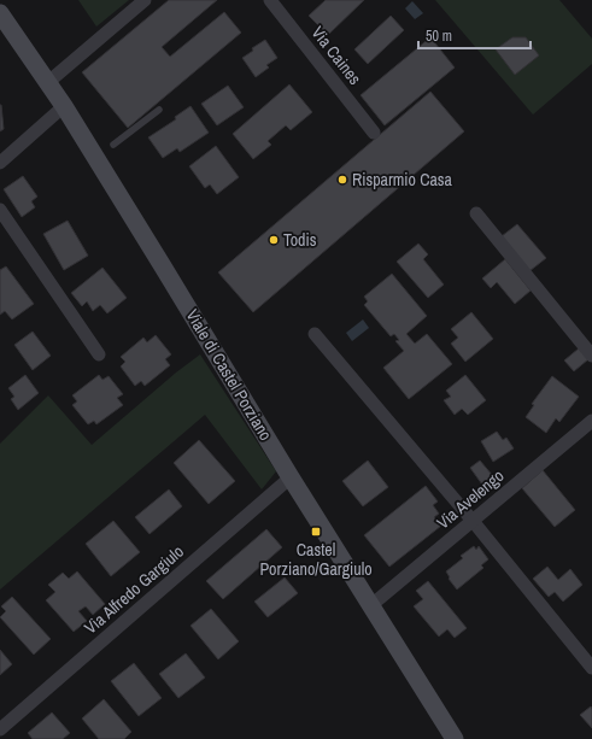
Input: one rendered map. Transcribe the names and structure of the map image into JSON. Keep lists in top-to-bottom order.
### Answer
{
  "streets": {
    "street": [
      "Via Caines",
      "Viale di Castel Porziano",
      "Via Avelengo",
      "Via Alfredo Gargiulo"
    ]
  },
  "crossings": [
    ["Viale di Castel Porziano", "Via Avelengo"],
    ["Viale di Castel Porziano", "Via Alfredo Gargiulo"]
  ],
  "places": {
    "other": ["Risparmio Casa", "Todis"],
    "transit": ["Castel Porziano/Gargiulo"]
  },
  "scale_bar": "50 m"
}
